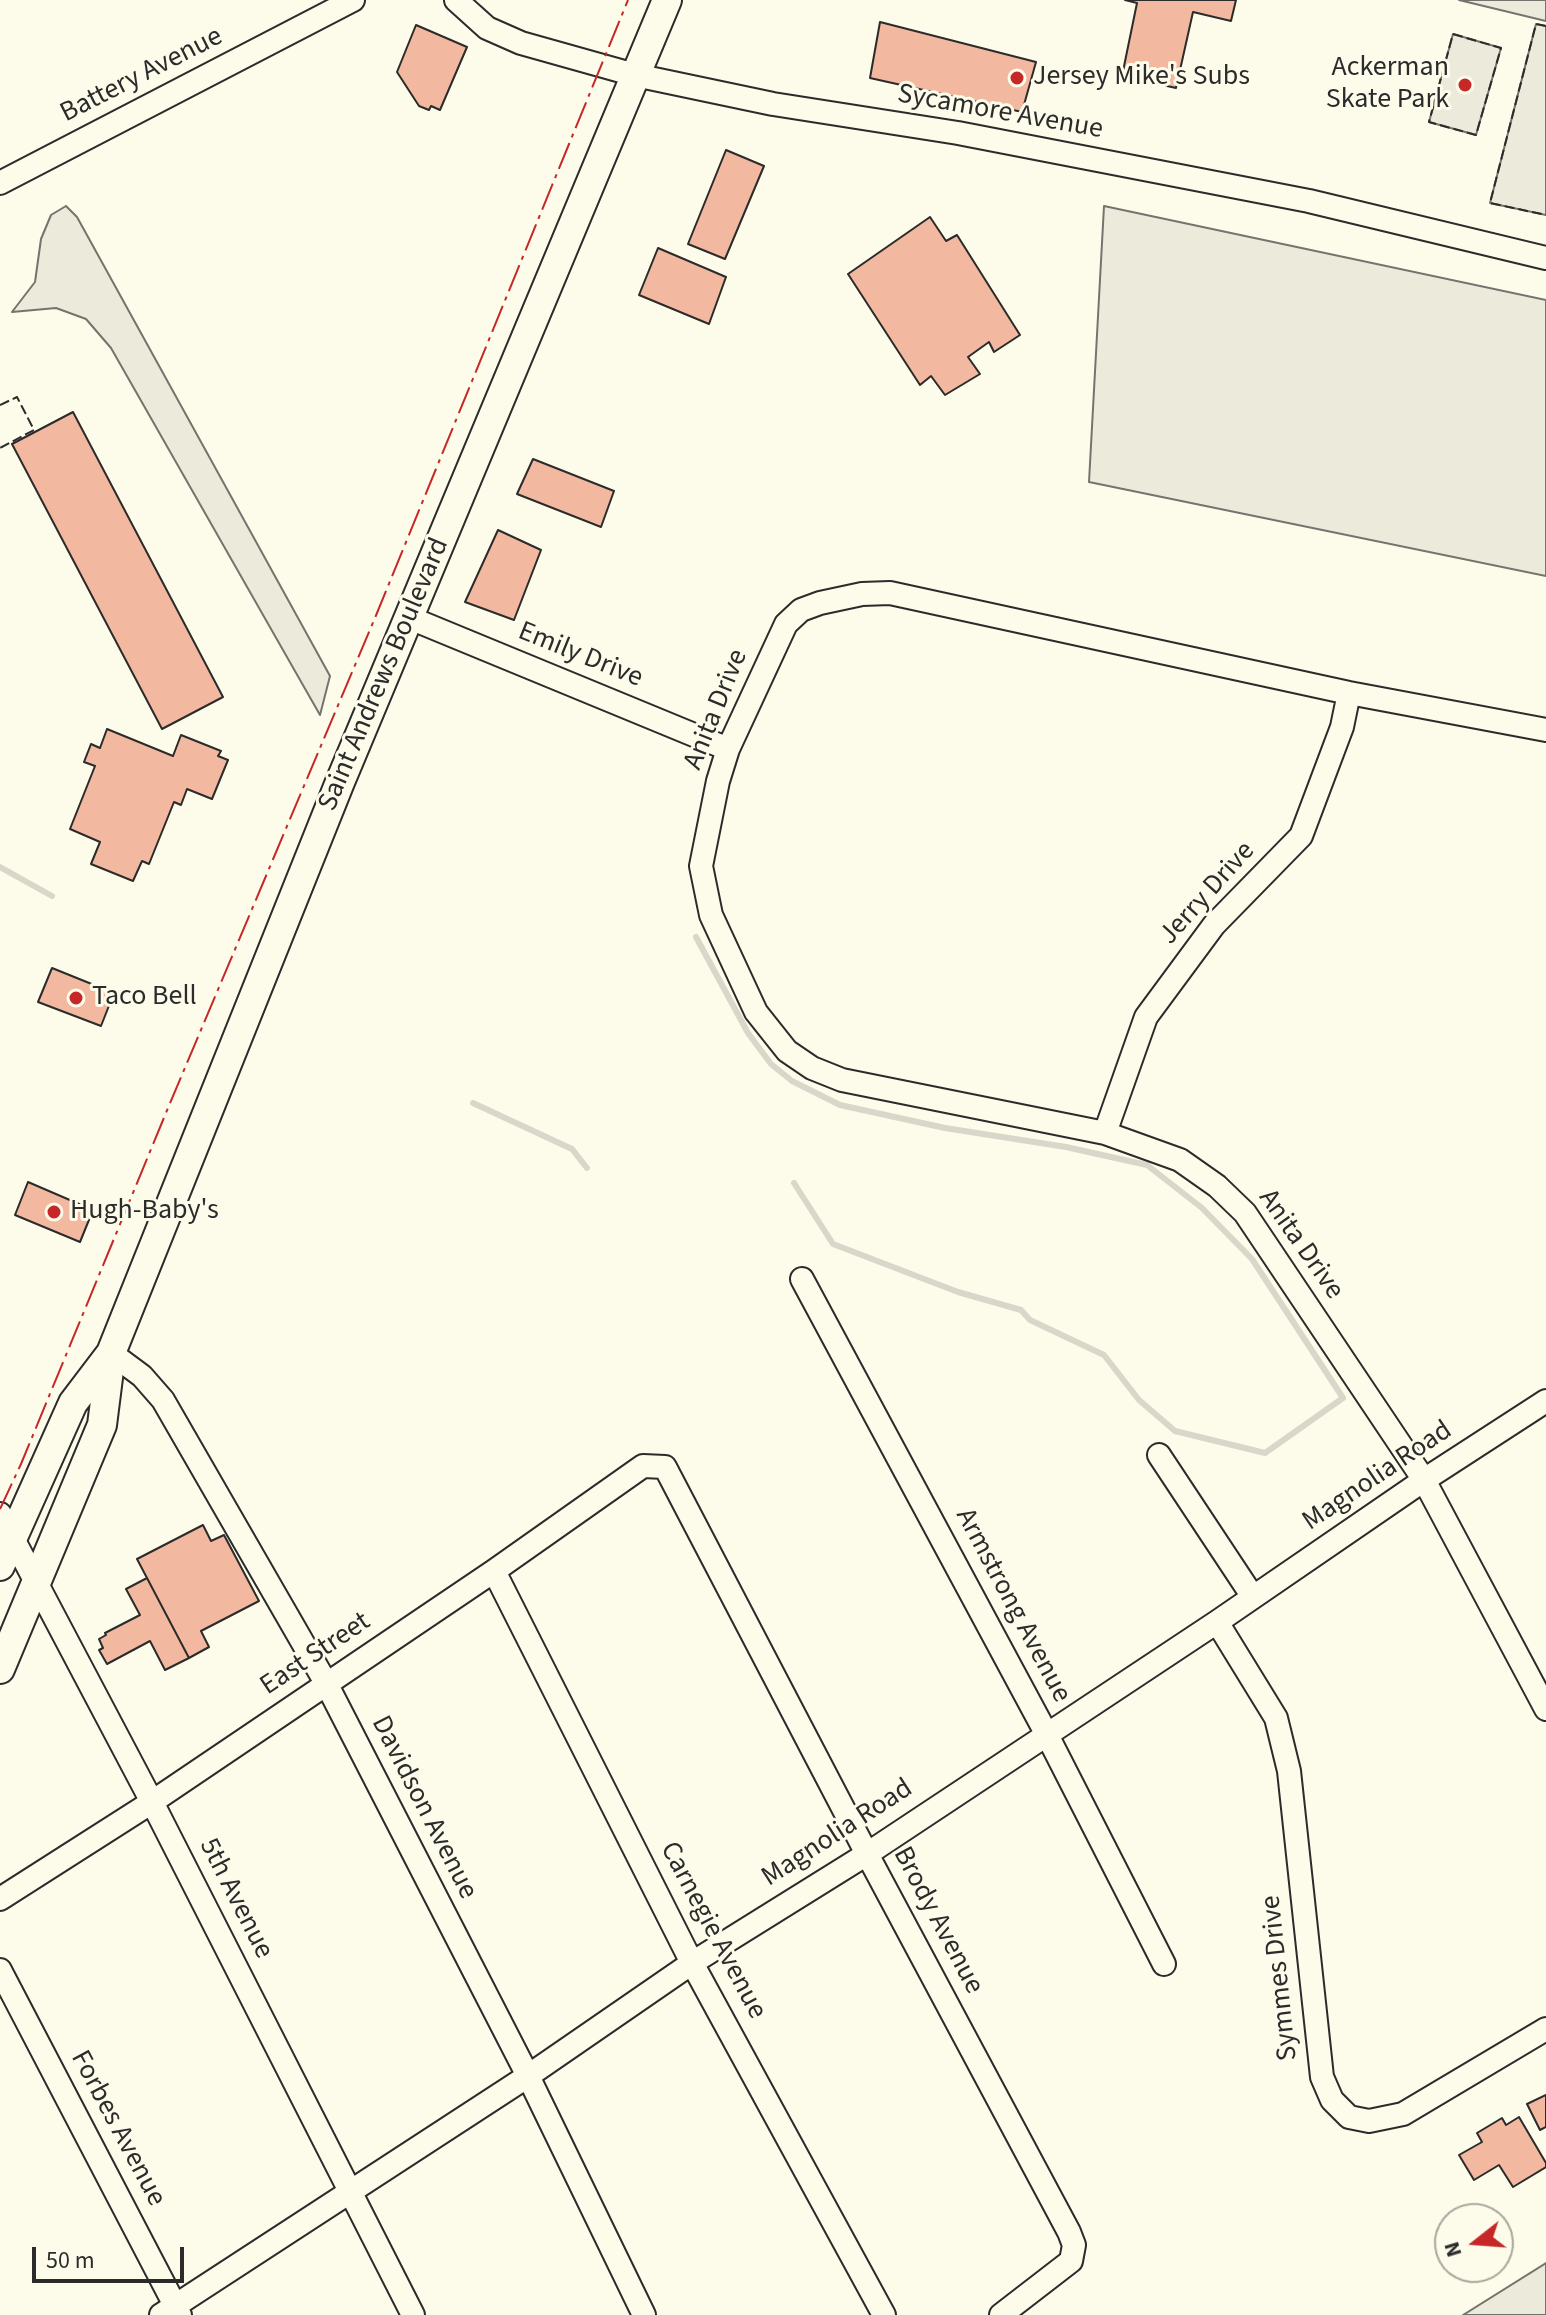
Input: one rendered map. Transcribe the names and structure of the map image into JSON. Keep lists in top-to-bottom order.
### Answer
{
  "streets": {
    "main road": ["Saint Andrews Boulevard"],
    "street": [
      "Battery Avenue",
      "Sycamore Avenue",
      "Emily Drive",
      "Anita Drive",
      "Jerry Drive",
      "Magnolia Road",
      "Armstrong Avenue",
      "East Street",
      "Davidson Avenue",
      "5th Avenue",
      "Brody Avenue",
      "Carnegie Avenue",
      "Symmes Drive",
      "Forbes Avenue"
    ]
  },
  "crossings": [
    ["Sycamore Avenue", "Saint Andrews Boulevard"],
    ["Emily Drive", "Saint Andrews Boulevard"],
    ["Emily Drive", "Anita Drive"],
    ["Saint Andrews Boulevard", "Davidson Avenue"],
    ["Saint Andrews Boulevard", "5th Avenue"],
    ["Anita Drive", "Jerry Drive"],
    ["Anita Drive", "Magnolia Road"],
    ["Magnolia Road", "Armstrong Avenue"],
    ["Magnolia Road", "Davidson Avenue"],
    ["Magnolia Road", "5th Avenue"],
    ["Magnolia Road", "Brody Avenue"],
    ["Magnolia Road", "Carnegie Avenue"],
    ["Magnolia Road", "Symmes Drive"],
    ["Magnolia Road", "Forbes Avenue"],
    ["East Street", "Davidson Avenue"],
    ["East Street", "5th Avenue"],
    ["East Street", "Brody Avenue"],
    ["East Street", "Carnegie Avenue"]
  ],
  "places": [
    "Jersey Mike's Subs",
    "Ackerman Skate Park",
    "Taco Bell",
    "Hugh-Baby's"
  ],
  "scale_bar": "50 m",
  "north": "left"
}
